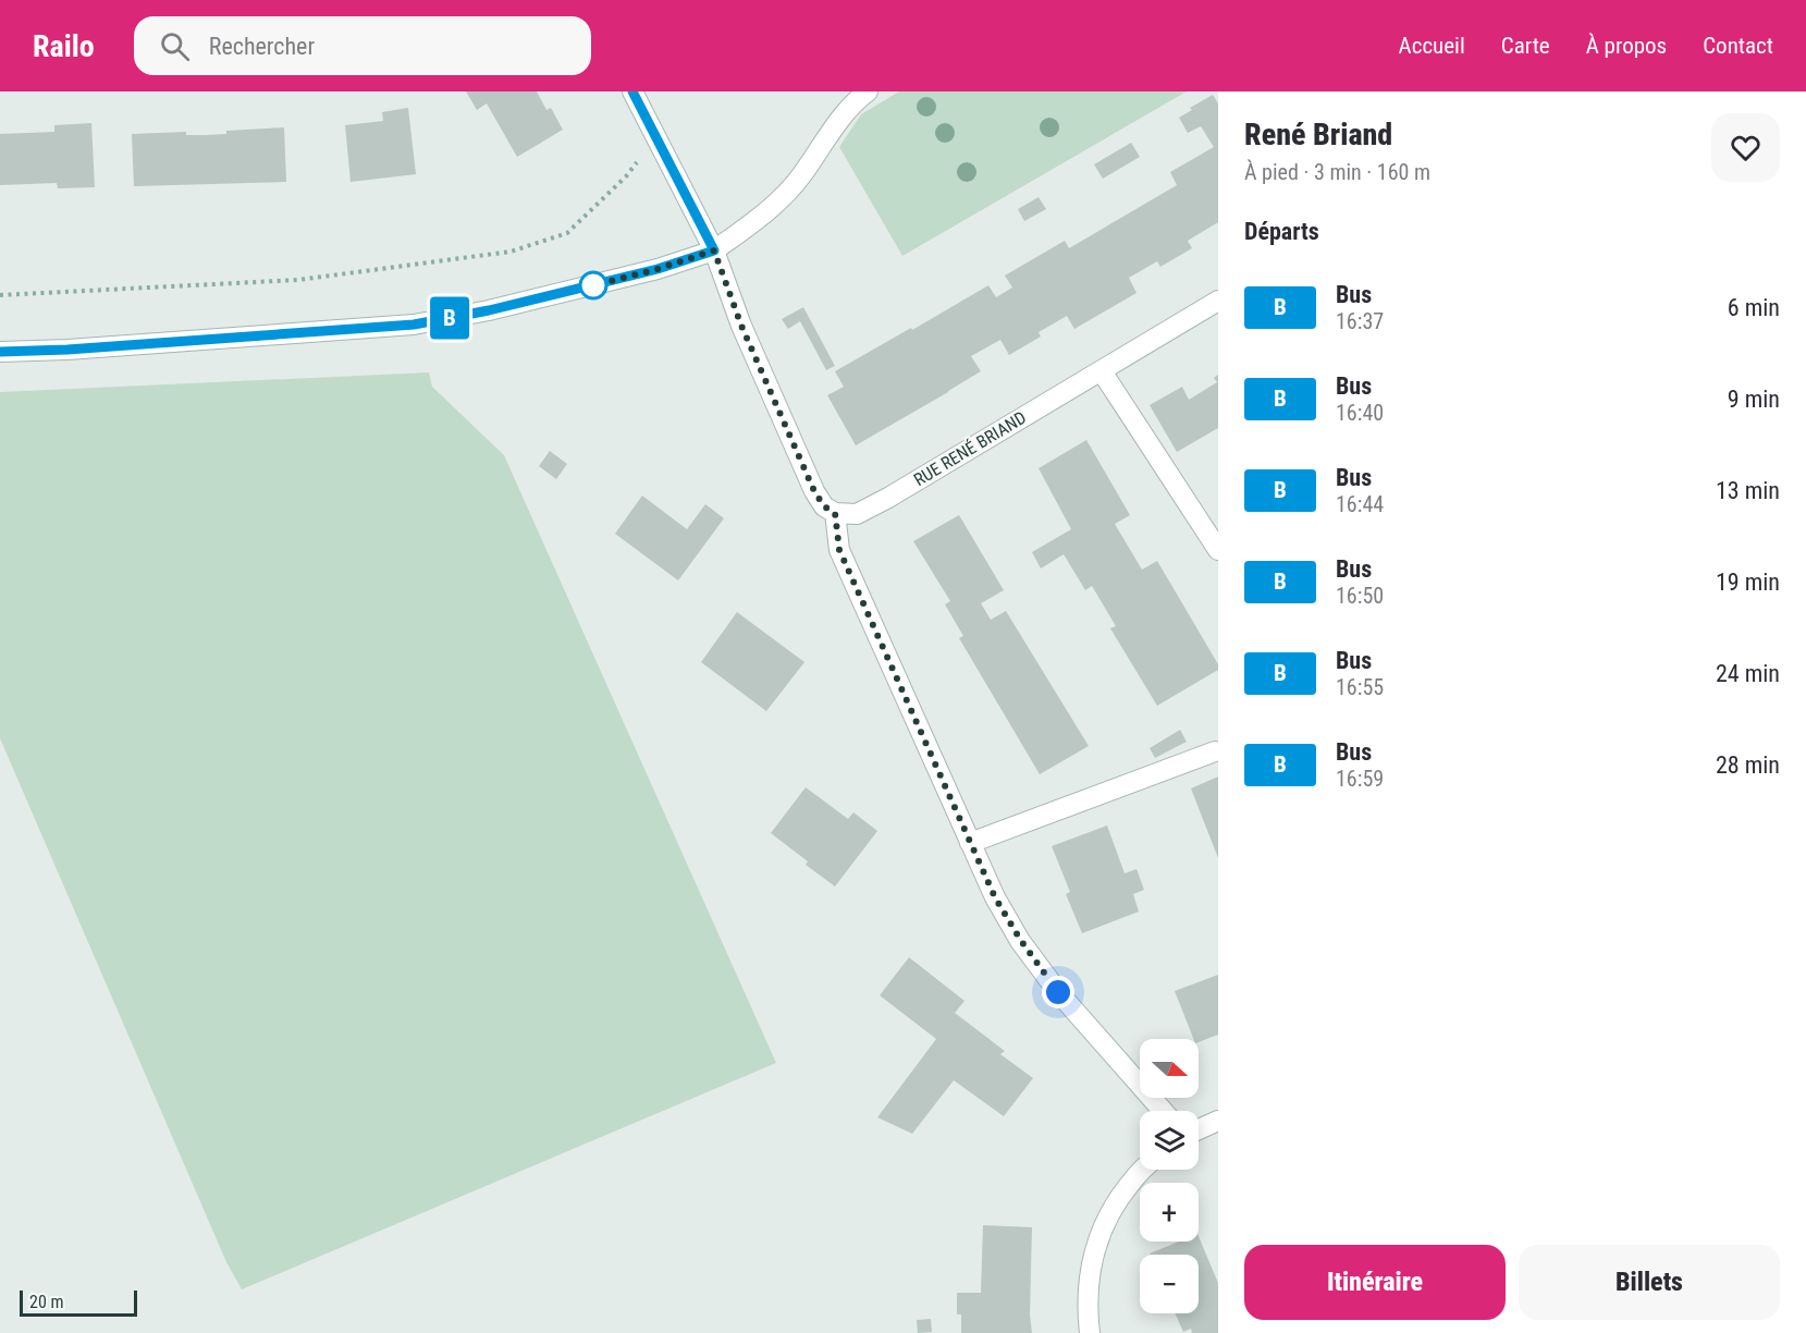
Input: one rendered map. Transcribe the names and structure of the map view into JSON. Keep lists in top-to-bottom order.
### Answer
{
  "streets": {
    "street": ["RUE RENÉ BRIAND"]
  },
  "lines": ["bus line B"],
  "scale_bar": "20 m",
  "north": "right",
  "page": {
    "header": "Railo",
    "search": "Rechercher",
    "nav": [
      "Accueil",
      "Carte",
      "À propos",
      "Contact"
    ],
    "on_map": "B",
    "heading": [
      ["René Briand", "À pied · 3 min · 160 m"],
      "Départs"
    ],
    "list": [
      {
        "mark": "B",
        "name": "Bus",
        "note": "16:37",
        "value": "6 min"
      },
      {
        "mark": "B",
        "name": "Bus",
        "note": "16:40",
        "value": "9 min"
      },
      {
        "mark": "B",
        "name": "Bus",
        "note": "16:44",
        "value": "13 min"
      },
      {
        "mark": "B",
        "name": "Bus",
        "note": "16:50",
        "value": "19 min"
      },
      {
        "mark": "B",
        "name": "Bus",
        "note": "16:55",
        "value": "24 min"
      },
      {
        "mark": "B",
        "name": "Bus",
        "note": "16:59",
        "value": "28 min"
      }
    ],
    "map_buttons": ["+", "−"],
    "buttons": ["Itinéraire", "Billets"],
    "scale": "20 m"
  }
}
